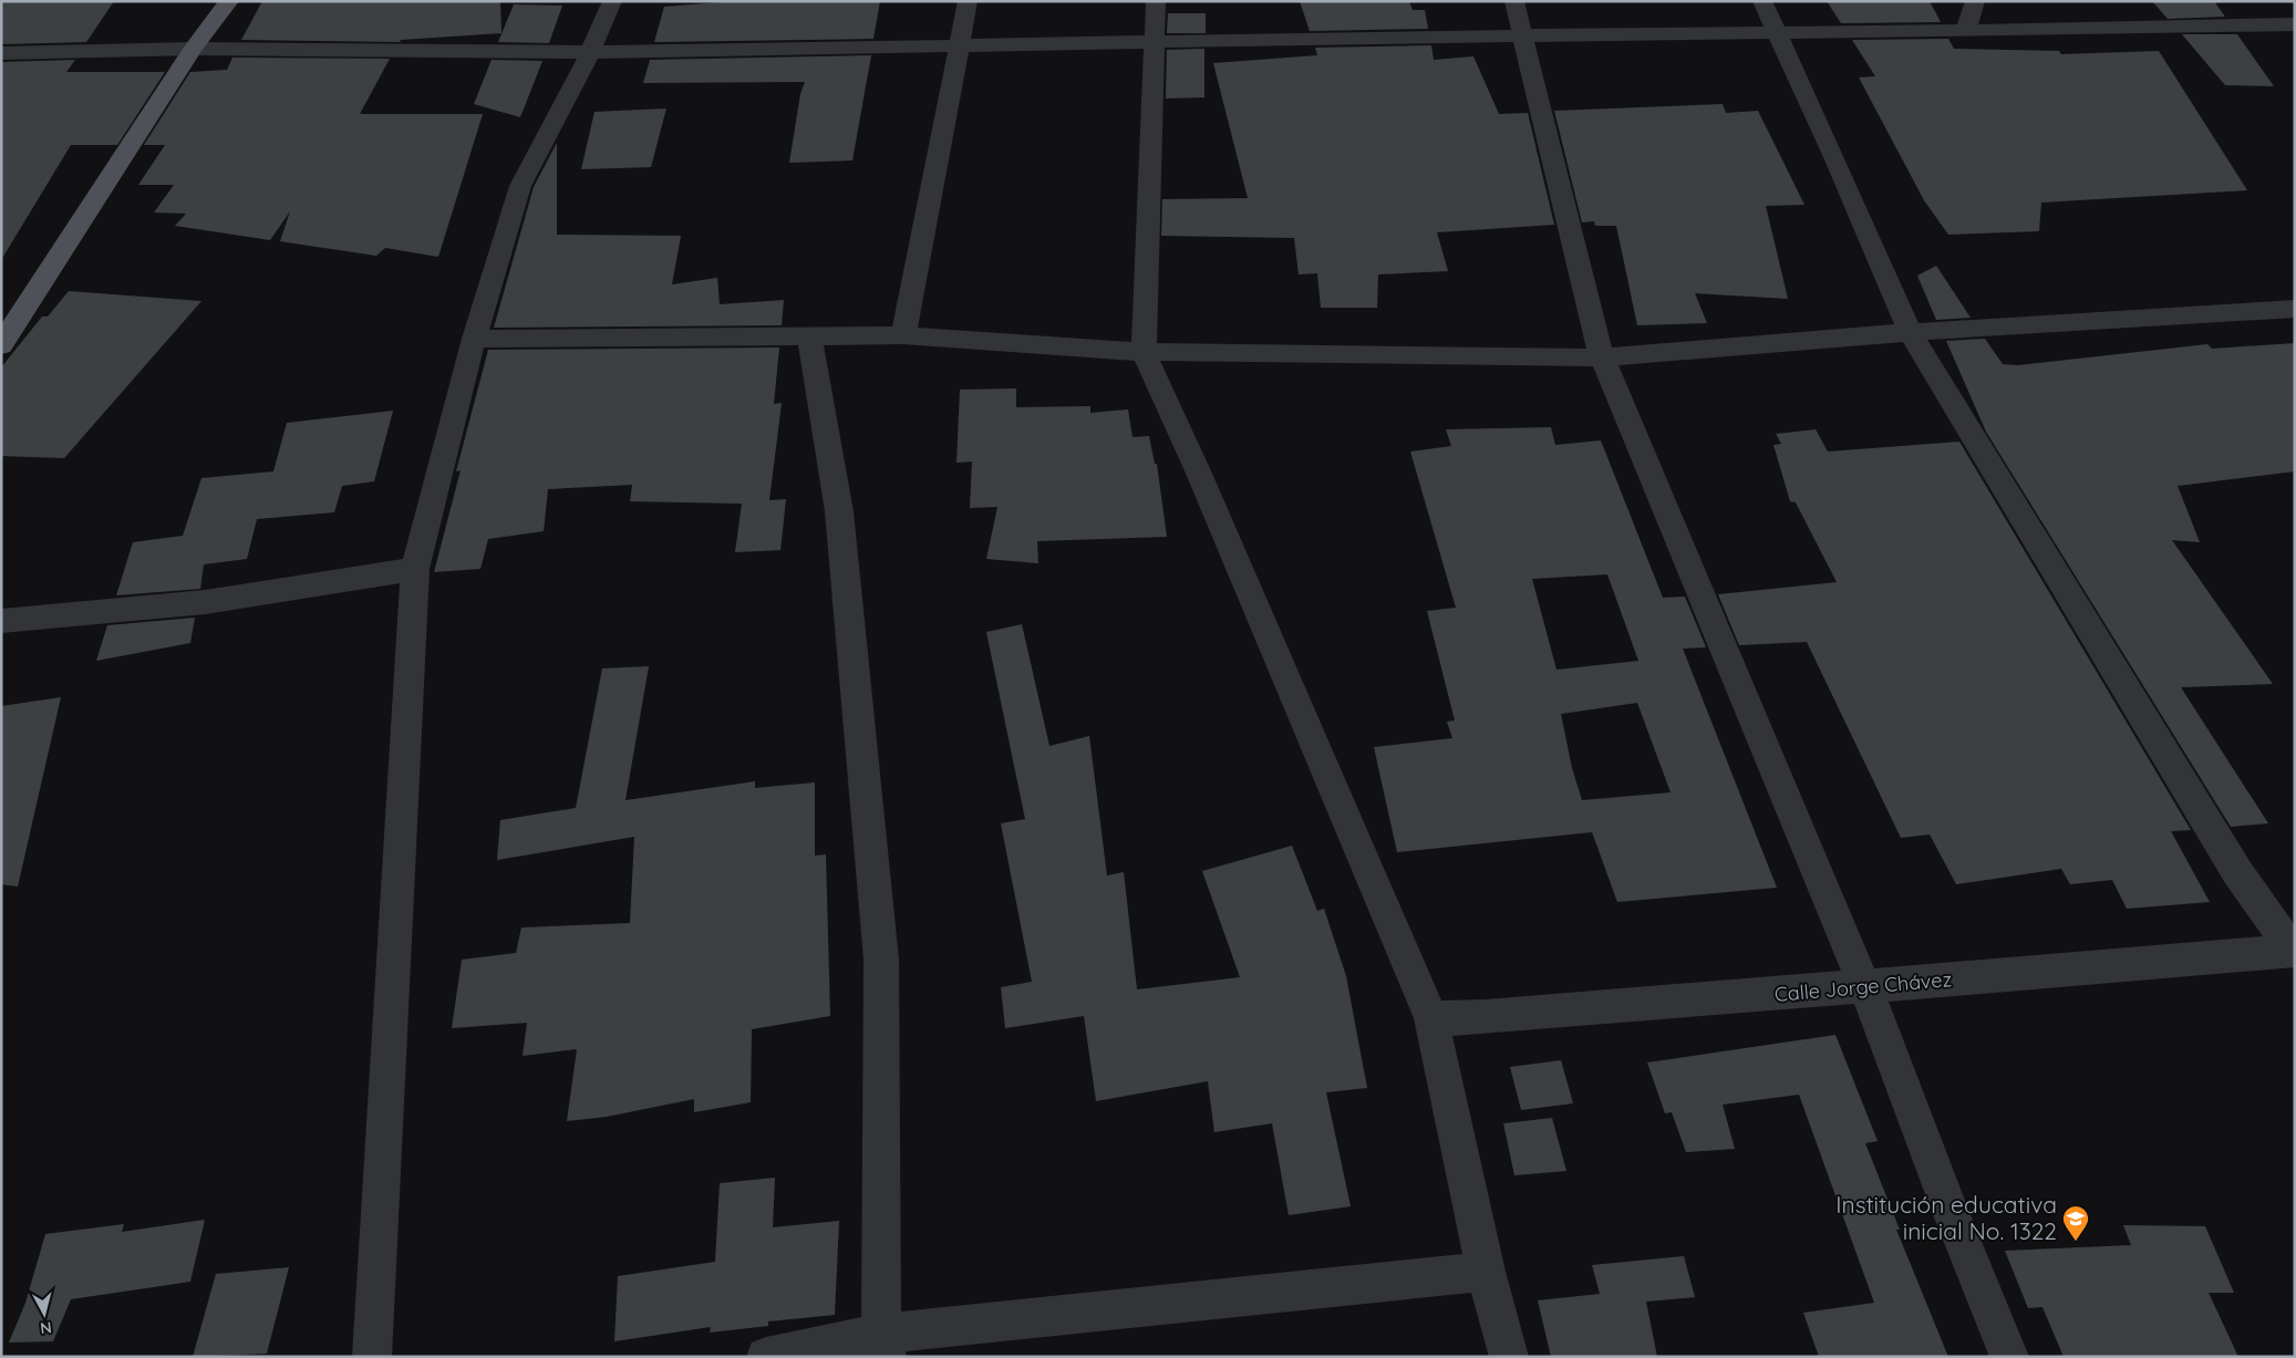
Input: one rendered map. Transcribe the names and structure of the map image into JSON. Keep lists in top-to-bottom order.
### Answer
{
  "streets": {
    "street": ["Calle Jorge Chávez"]
  },
  "places": {
    "school or university": ["Institución educativa inicial No. 1322"]
  },
  "north": "bottom"
}
